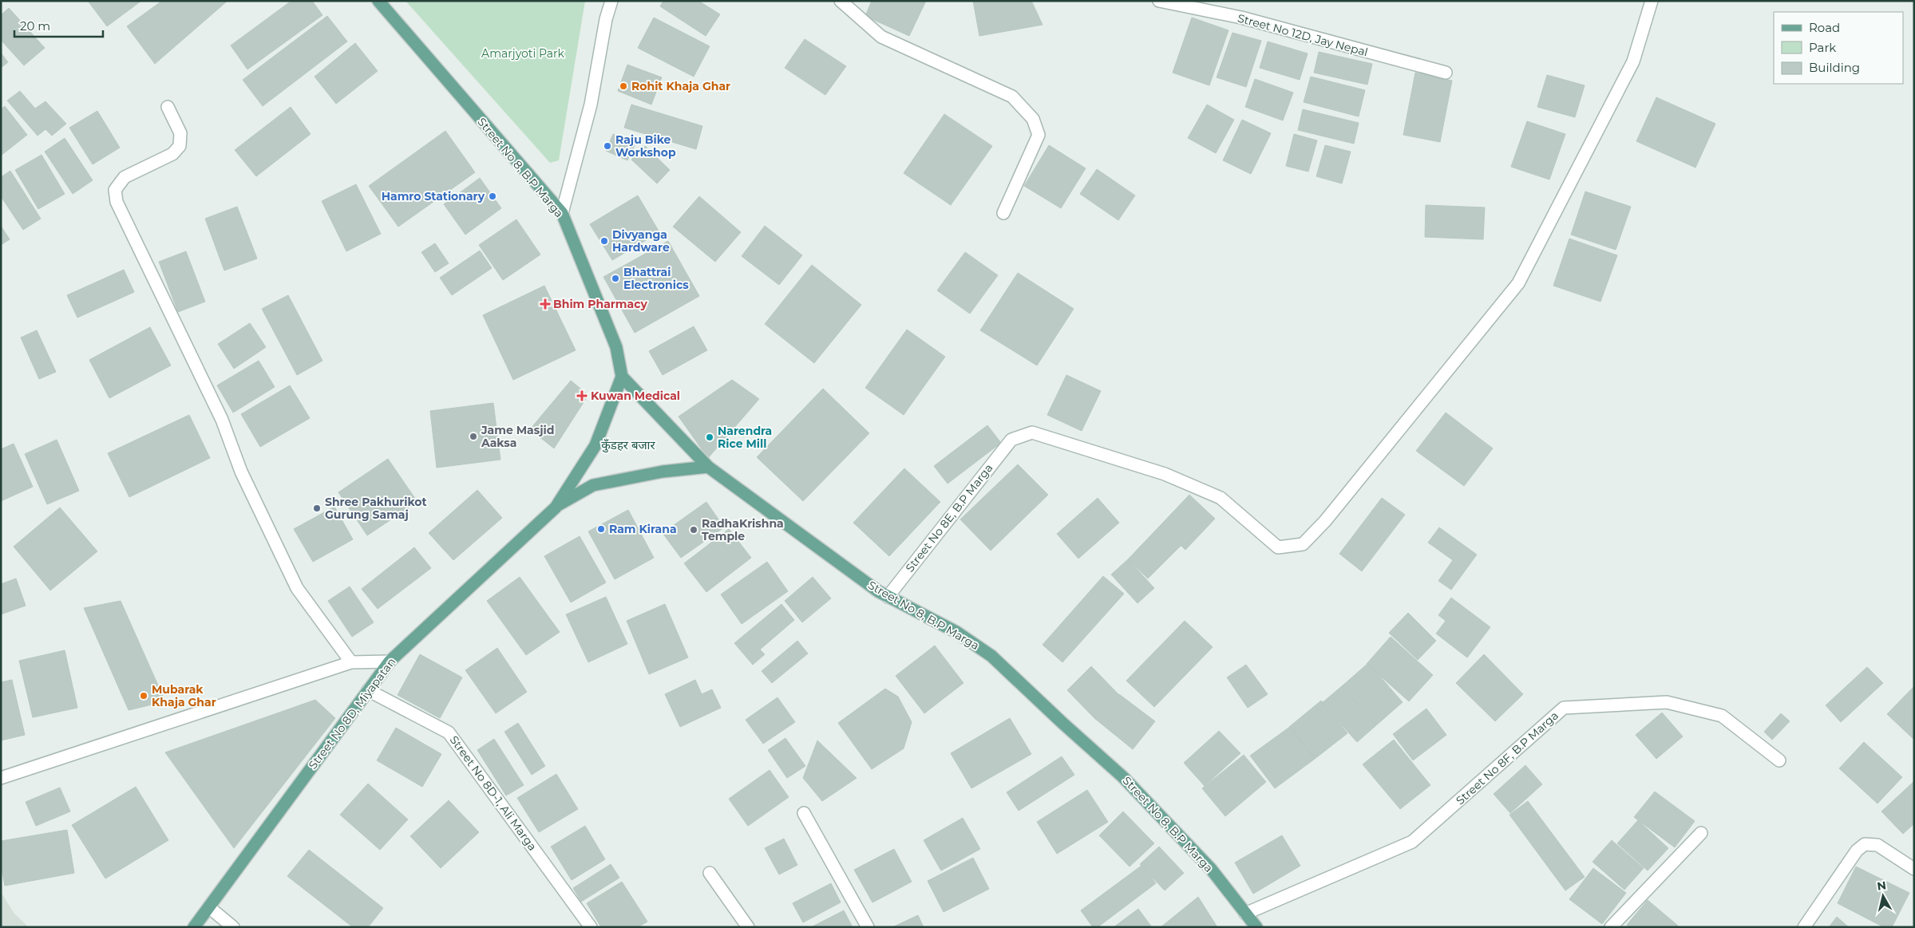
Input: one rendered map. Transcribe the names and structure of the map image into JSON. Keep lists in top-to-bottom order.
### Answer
{
  "streets": {
    "main road": ["Street No 8, B.P Marga", "Street No 8D, Miyapatan"],
    "street": [
      "Street No 12D, Jay Nepal",
      "Street No 8E, B.P Marga",
      "Street No 8F, B.P Marga",
      "Street No 8D-1, Ali Marga"
    ]
  },
  "crossings": [
    ["Street No 8, B.P Marga", "Street No 8E, B.P Marga"],
    ["Street No 8, B.P Marga", "Street No 8D, Miyapatan"],
    ["Street No 8, B.P Marga", "Street No 8F, B.P Marga"],
    ["Street No 8D, Miyapatan", "Street No 8D-1, Ali Marga"]
  ],
  "districts": ["कुँडहर बजार"],
  "parks": ["Amarjyoti Park"],
  "places": {
    "other": [
      "Rohit Khaja Ghar",
      "Raju Bike Workshop",
      "Hamro Stationary",
      "Divyanga Hardware",
      "Bhattrai Electronics",
      "Jame Masjid Aaksa",
      "Narendra Rice Mill",
      "Shree Pakhurikot Gurung Samaj",
      "Ram Kirana",
      "RadhaKrishna Temple",
      "Mubarak Khaja Ghar"
    ],
    "health": ["Bhim Pharmacy", "Kuwan Medical"]
  },
  "legend": ["Road", "Park", "Building"],
  "scale_bar": "20 m",
  "north": "top"
}
